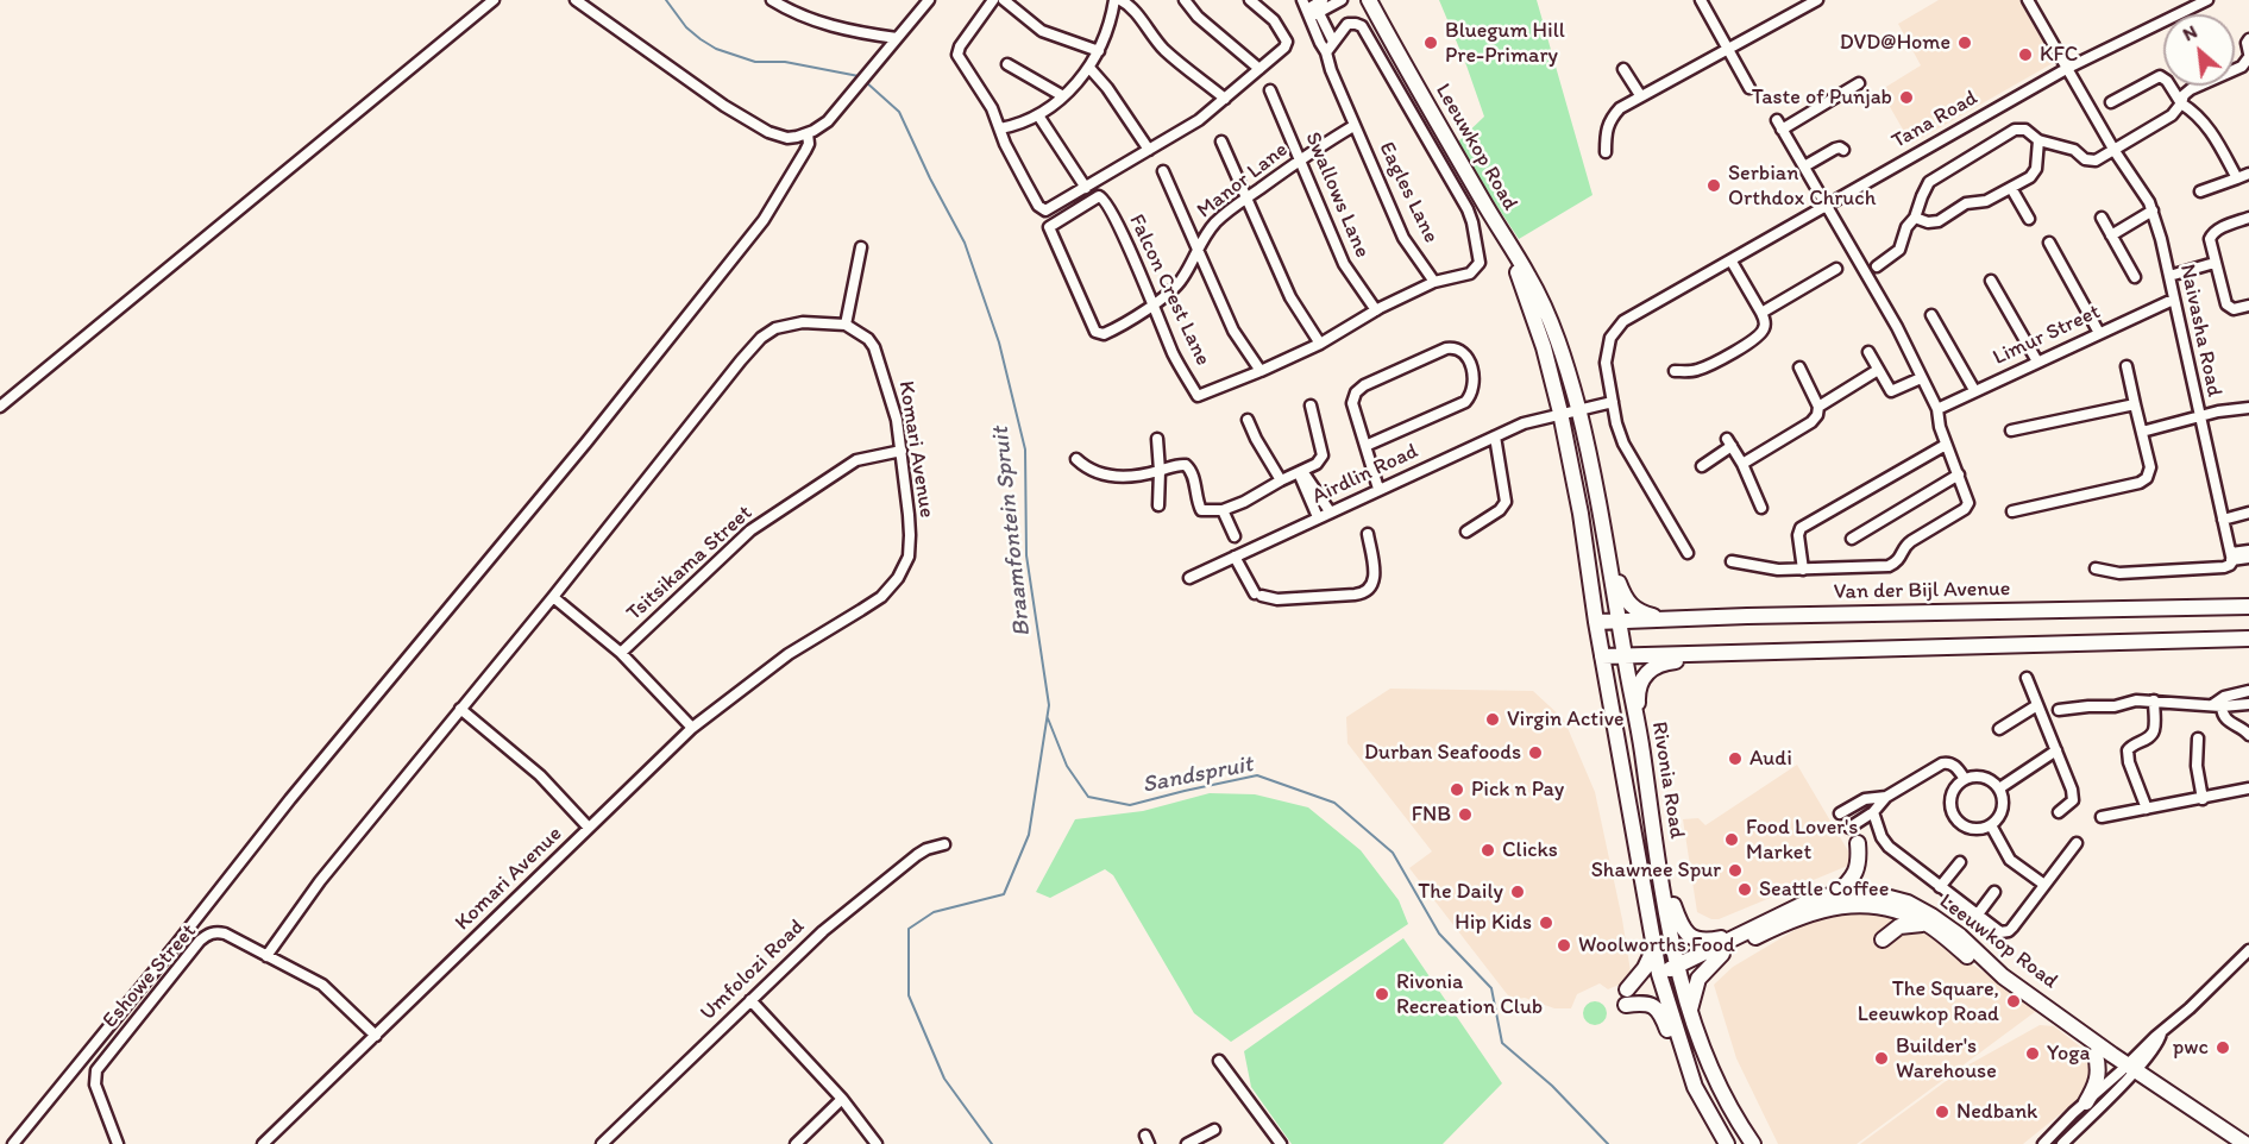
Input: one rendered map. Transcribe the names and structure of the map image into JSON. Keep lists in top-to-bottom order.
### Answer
{
  "streets": {
    "main road": ["Leeuwkop Road", "Van der Bijl Avenue", "Rivonia Road"],
    "street": [
      "Tana Road",
      "Manor Lane",
      "Eagles Lane",
      "Swallows Lane",
      "Falcon Crest Lane",
      "Naivasha Road",
      "Limur Street",
      "Komari Avenue",
      "Airdlin Road",
      "Tsitsikama Street",
      "Umfolozi Road",
      "Eshowe Street"
    ]
  },
  "crossings": [
    ["Tana Road", "Naivasha Road"],
    ["Leeuwkop Road", "Airdlin Road"],
    ["Leeuwkop Road", "Rivonia Road"],
    ["Manor Lane", "Eagles Lane"],
    ["Manor Lane", "Swallows Lane"],
    ["Manor Lane", "Falcon Crest Lane"],
    ["Naivasha Road", "Limur Street"],
    ["Komari Avenue", "Tsitsikama Street"],
    ["Komari Avenue", "Eshowe Street"],
    ["Airdlin Road", "Rivonia Road"],
    ["Van der Bijl Avenue", "Rivonia Road"]
  ],
  "water": ["Braamfontein Spruit", "Sandspruit"],
  "places": [
    "Bluegum Hill Pre-Primary",
    "DVD@Home",
    "KFC",
    "Taste of Punjab",
    "Serbian Orthdox Chruch",
    "Virgin Active",
    "Durban Seafoods",
    "Audi",
    "Pick n Pay",
    "FNB",
    "Food Lover's Market",
    "Clicks",
    "Shawnee Spur",
    "Seattle Coffee",
    "The Daily",
    "Hip Kids",
    "Woolworths Food",
    "Rivonia Recreation Club",
    "The Square, Leeuwkop Road",
    "pwc",
    "Yoga",
    "Builder's Warehouse",
    "Nedbank"
  ],
  "north": "top left"
}
